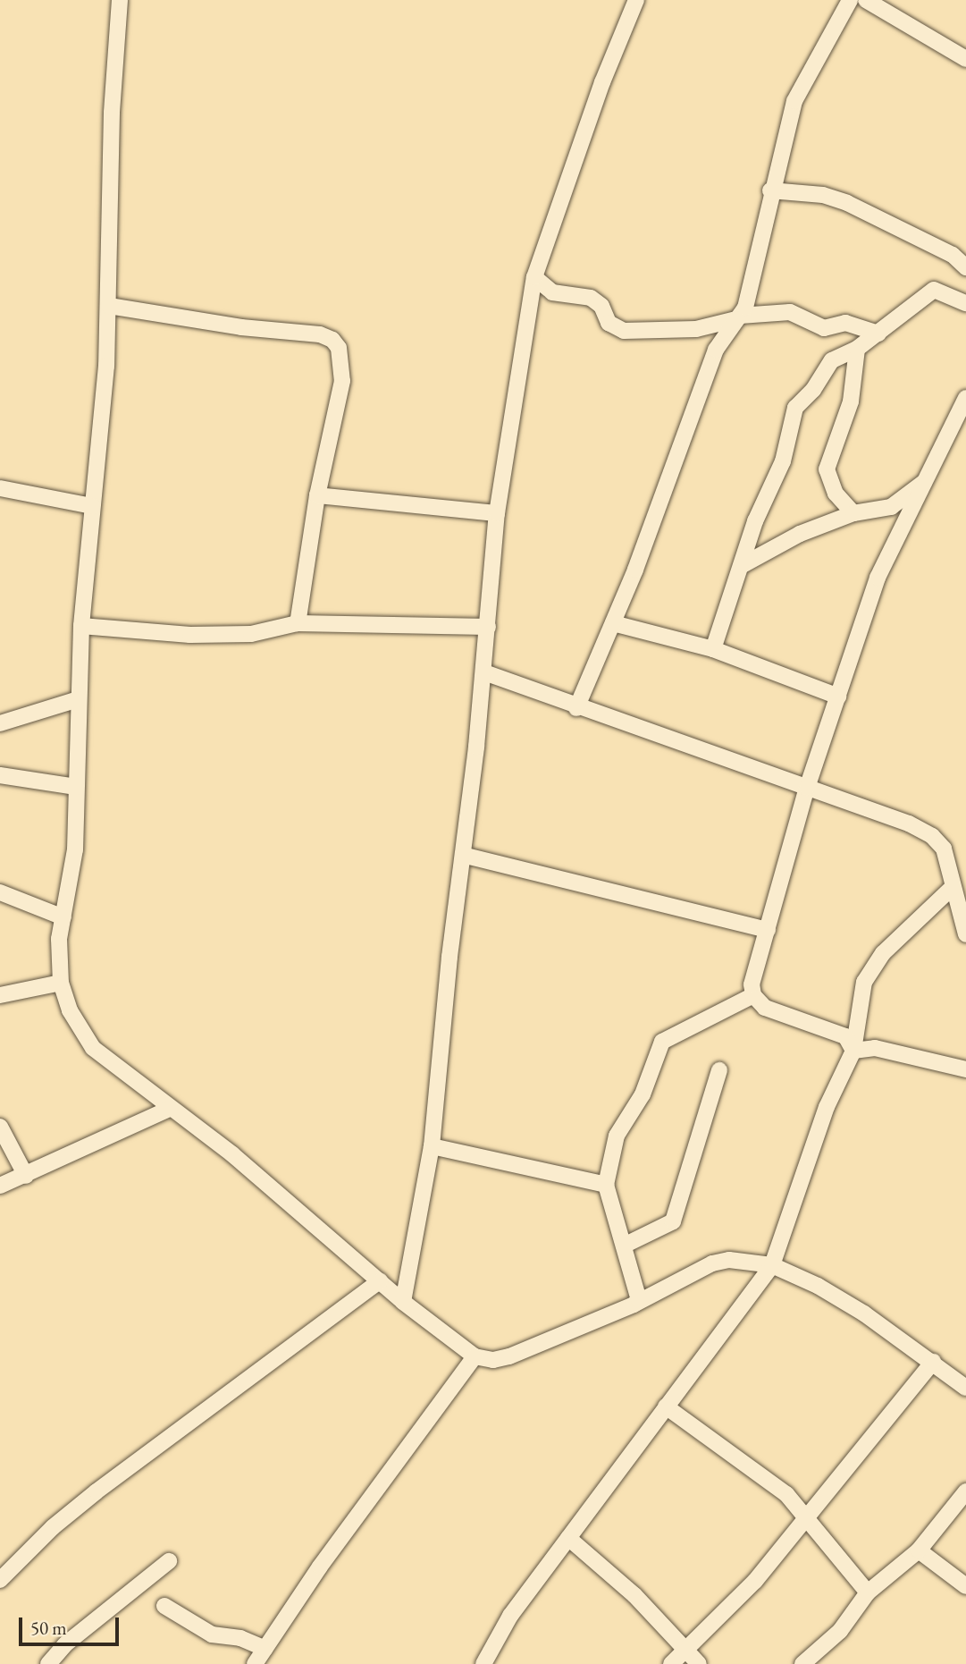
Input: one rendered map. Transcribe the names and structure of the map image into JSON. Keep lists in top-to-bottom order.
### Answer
{
  "scale_bar": "50 m"
}
